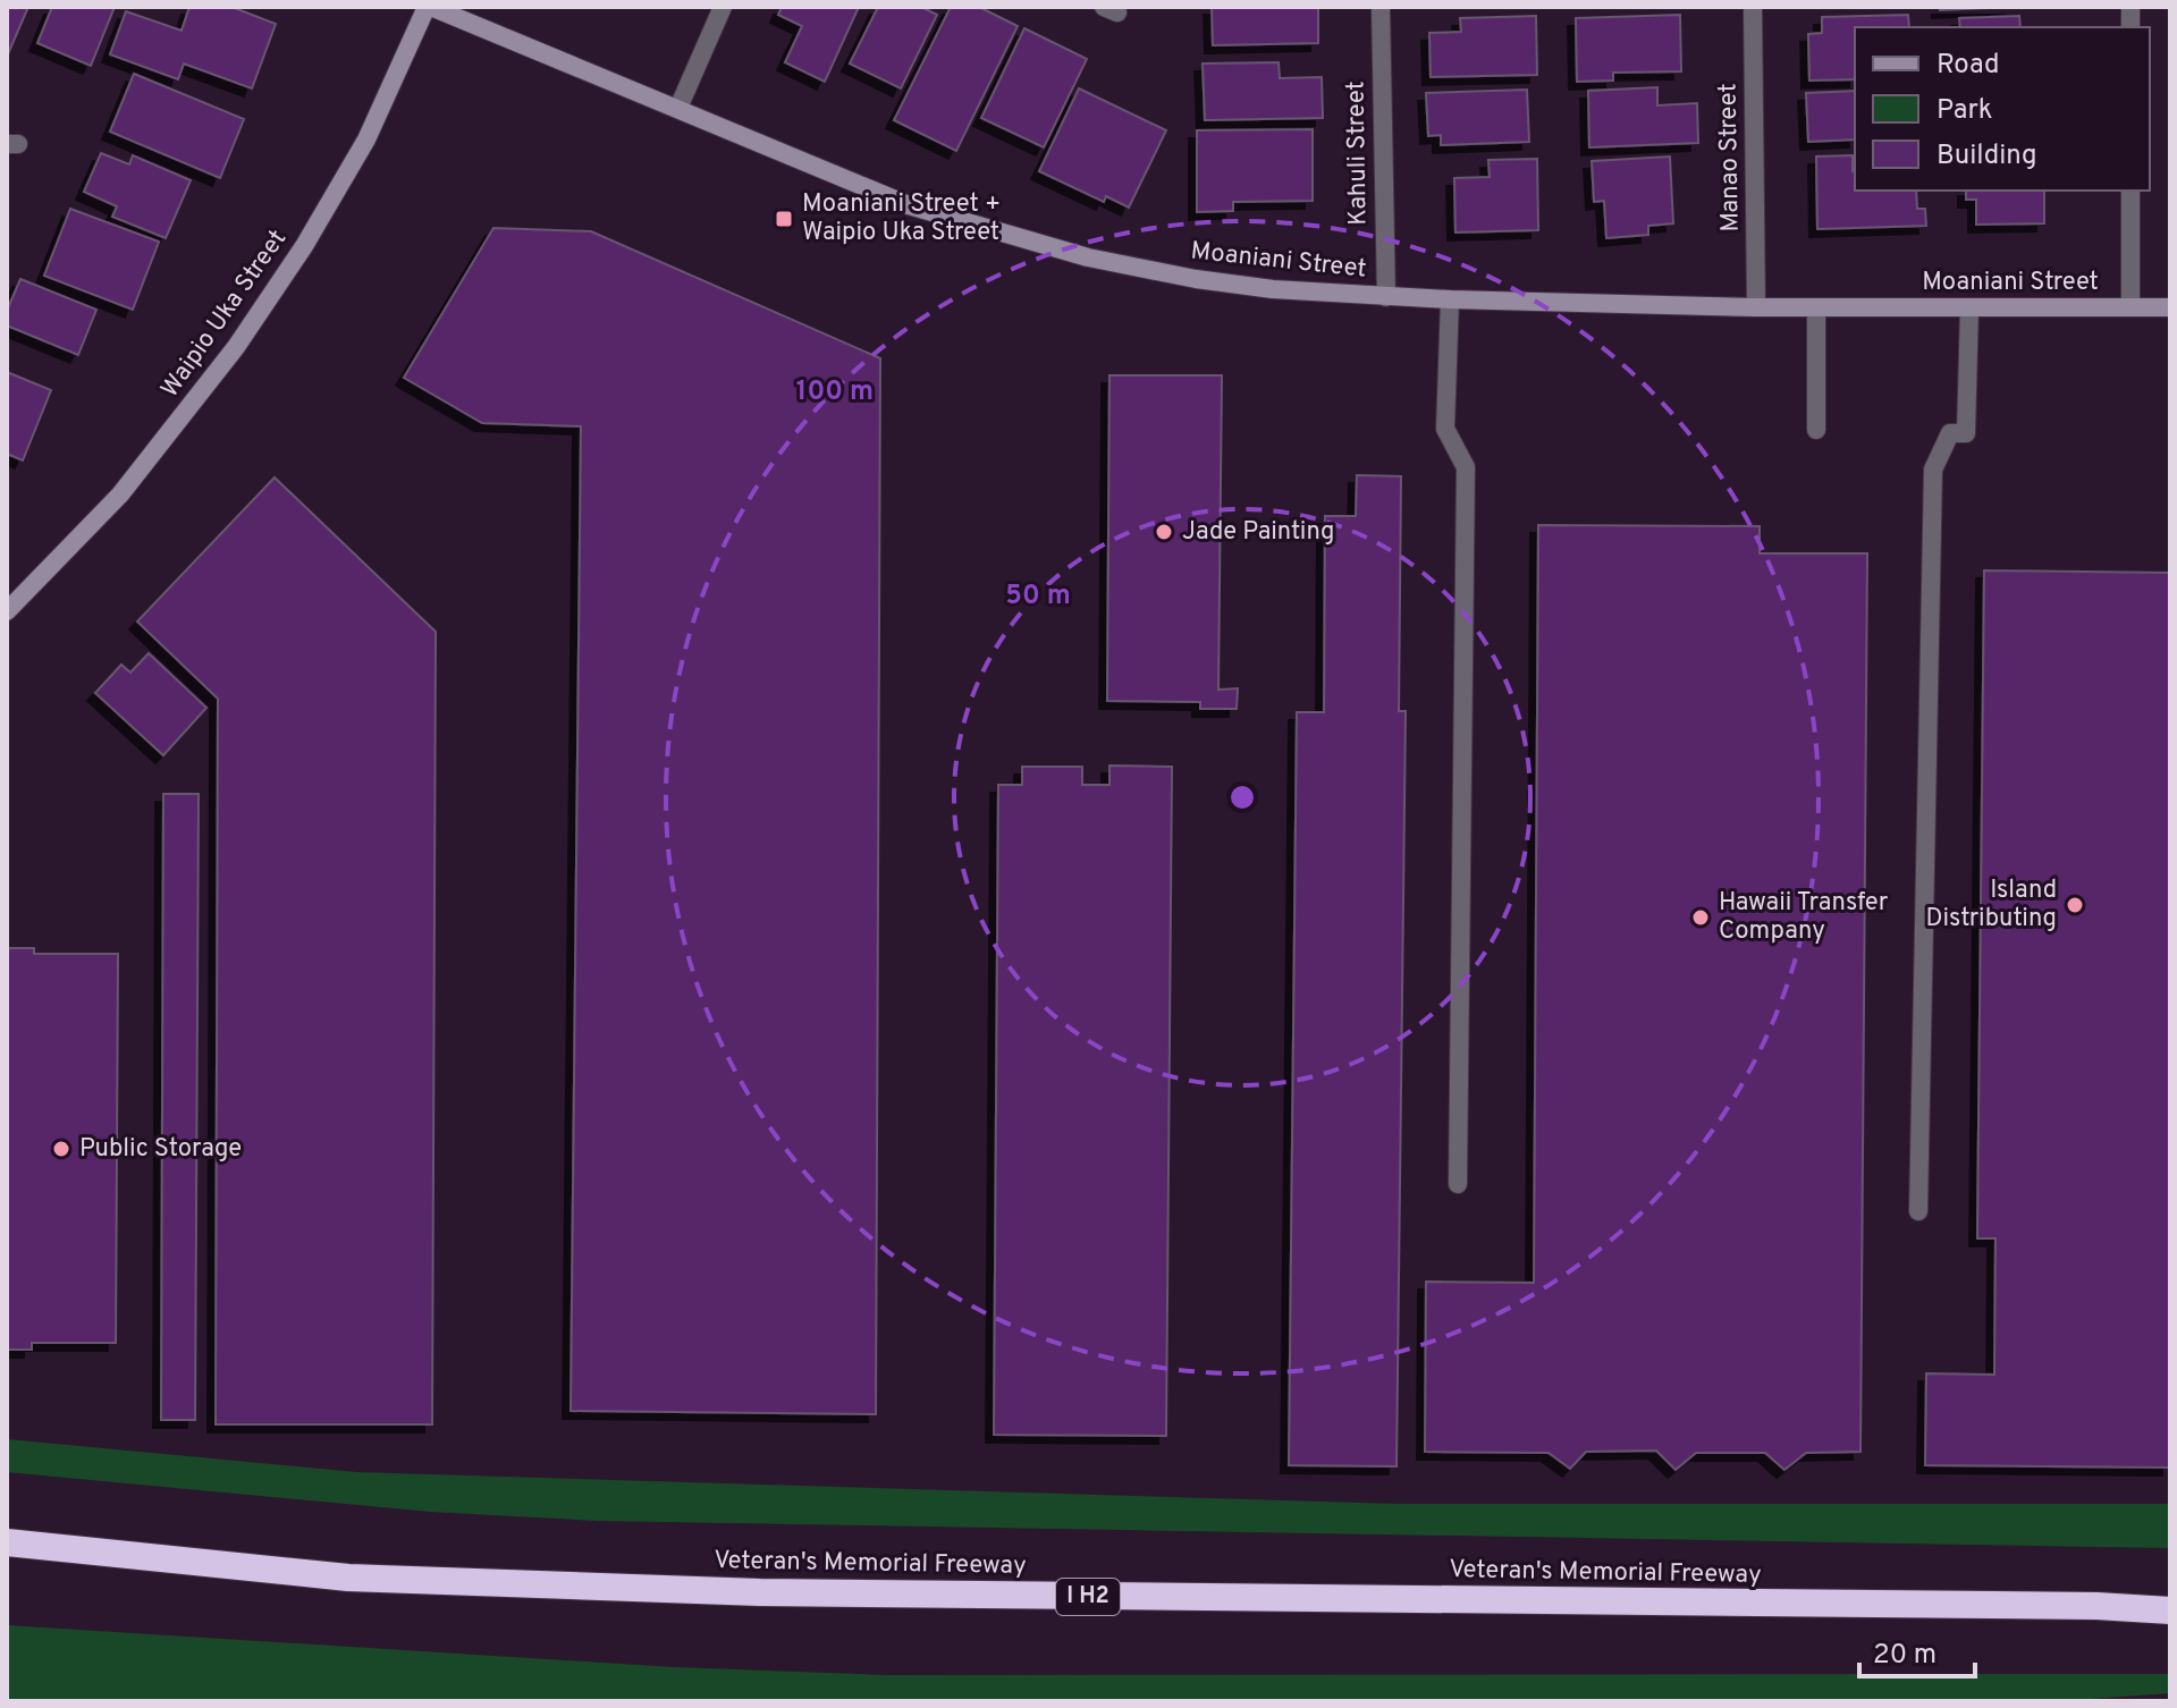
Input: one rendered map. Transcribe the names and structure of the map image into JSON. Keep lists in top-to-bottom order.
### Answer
{
  "streets": {
    "highway": ["Veteran's Memorial Freeway", "I H2"],
    "street": [
      "Kahuli Street",
      "Manao Street",
      "Moaniani Street",
      "Waipio Uka Street"
    ]
  },
  "crossings": [
    ["Kahuli Street", "Moaniani Street"],
    ["Manao Street", "Moaniani Street"],
    ["Moaniani Street", "Waipio Uka Street"]
  ],
  "places": {
    "transit": ["Moaniani Street + Waipio Uka Street"],
    "other": [
      "Jade Painting",
      "Island Distributing",
      "Hawaii Transfer Company",
      "Public Storage"
    ]
  },
  "legend": ["Road", "Park", "Building"],
  "scale_bar": "20 m",
  "rings": ["100 m", "50 m"]
}
